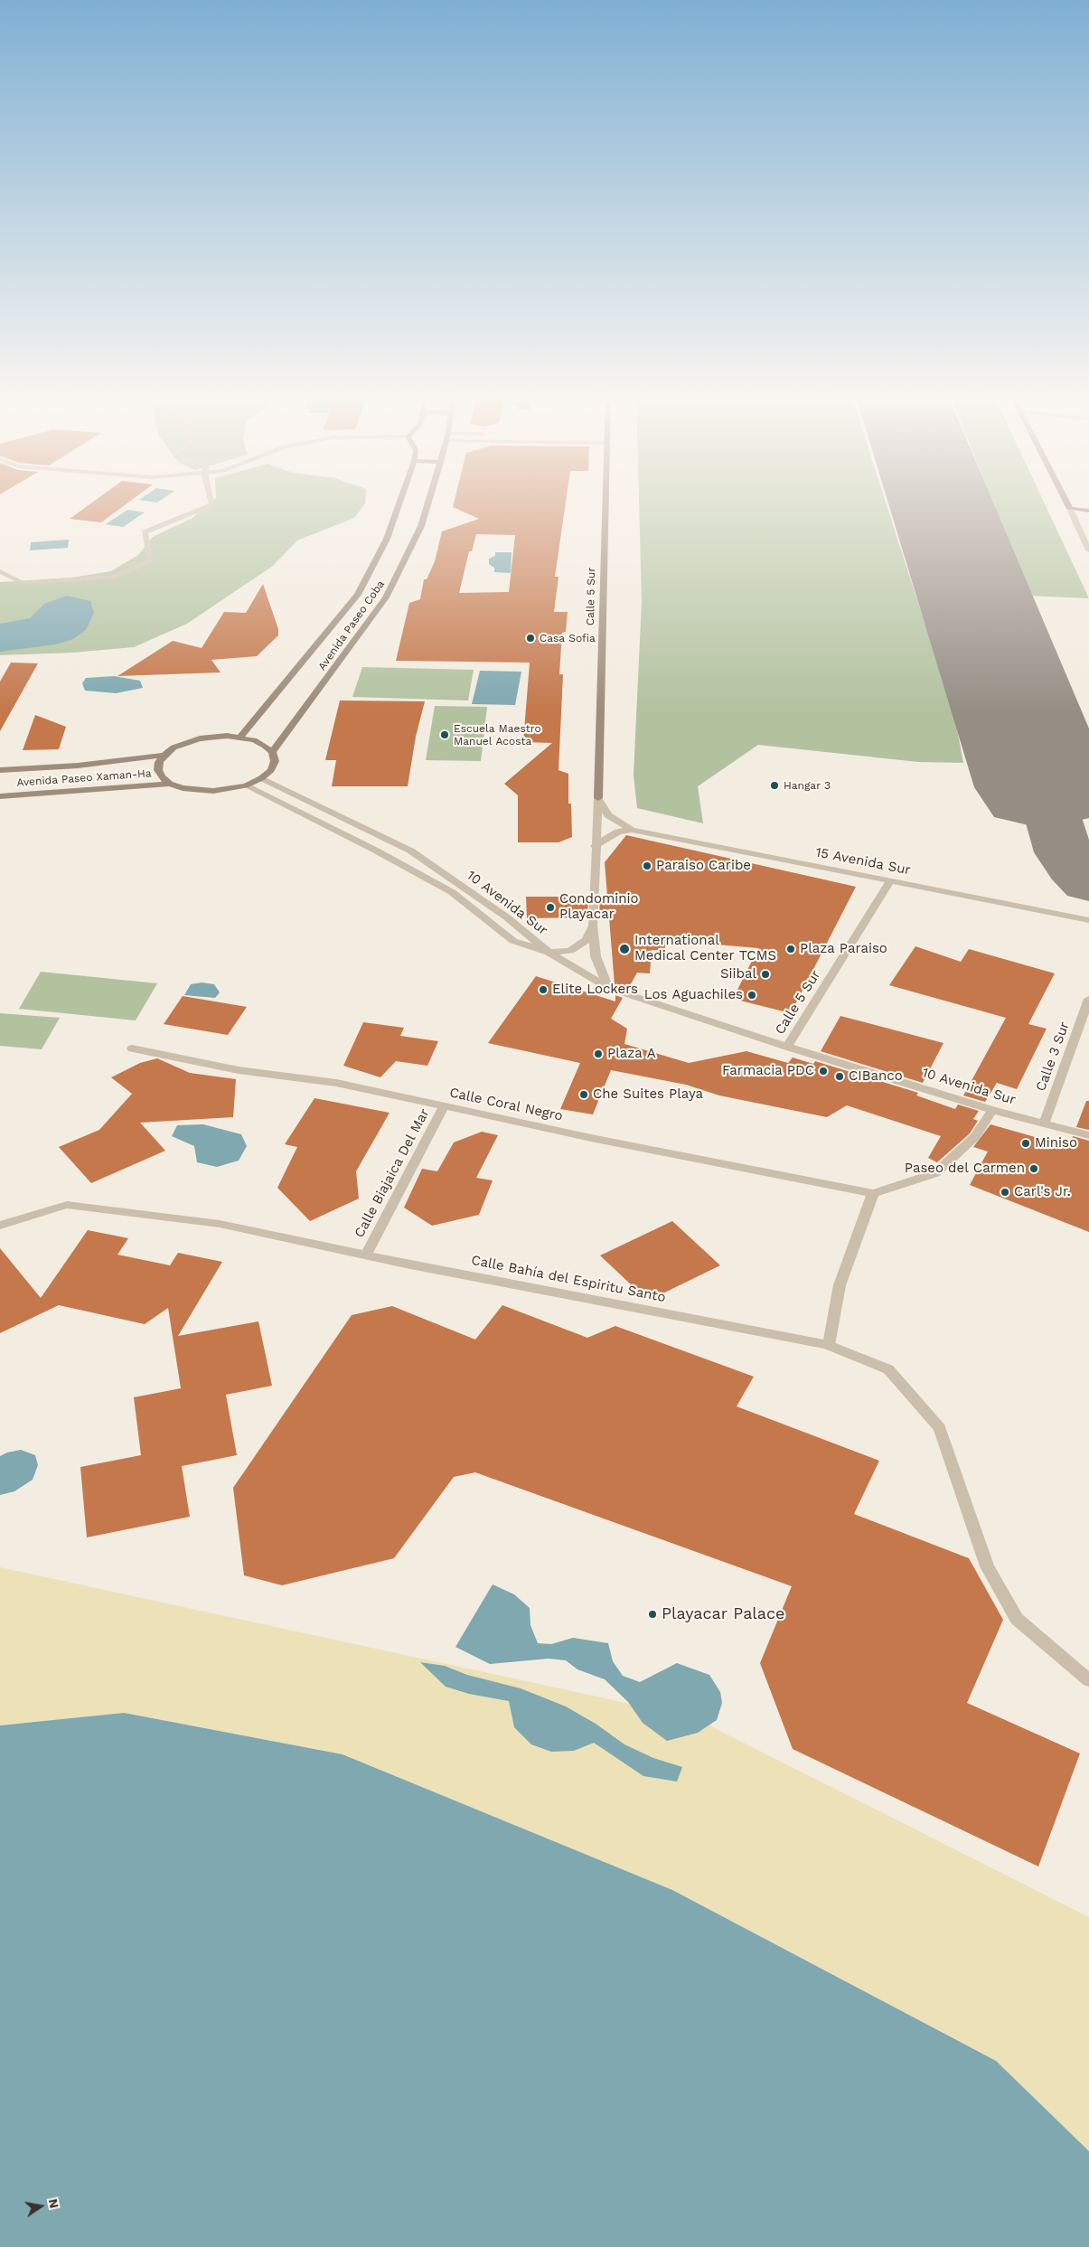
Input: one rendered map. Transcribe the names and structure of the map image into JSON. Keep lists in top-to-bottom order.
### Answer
{
  "streets": {
    "main road": ["Calle 5 Sur", "Avenida Paseo Coba", "Avenida Paseo Xaman-Ha"],
    "street": [
      "15 Avenida Sur",
      "10 Avenida Sur",
      "Calle 3 Sur",
      "Calle Coral Negro",
      "Calle Biajaica Del Mar",
      "Calle Bahía del Espiritu Santo"
    ]
  },
  "crossings": [
    ["Calle 5 Sur", "15 Avenida Sur"],
    ["Calle 5 Sur", "10 Avenida Sur"],
    ["Avenida Paseo Xaman-Ha", "10 Avenida Sur"],
    ["10 Avenida Sur", "Calle 3 Sur"],
    ["Calle Coral Negro", "Calle Biajaica Del Mar"],
    ["Calle Biajaica Del Mar", "Calle Bahía del Espiritu Santo"]
  ],
  "places": [
    "Casa Sofia",
    "Escuela Maestro Manuel Acosta",
    "Hangar 3",
    "Paraiso Caribe",
    "Condominio Playacar",
    "International Medical Center TCMS",
    "Plaza Paraiso",
    "Siibal",
    "Elite Lockers",
    "Los Aguachiles",
    "Plaza A",
    "Farmacia PDC",
    "CIBanco",
    "Che Suites Playa",
    "Miniso",
    "Paseo del Carmen",
    "Carl's Jr.",
    "Playacar Palace"
  ],
  "north": "right"
}
